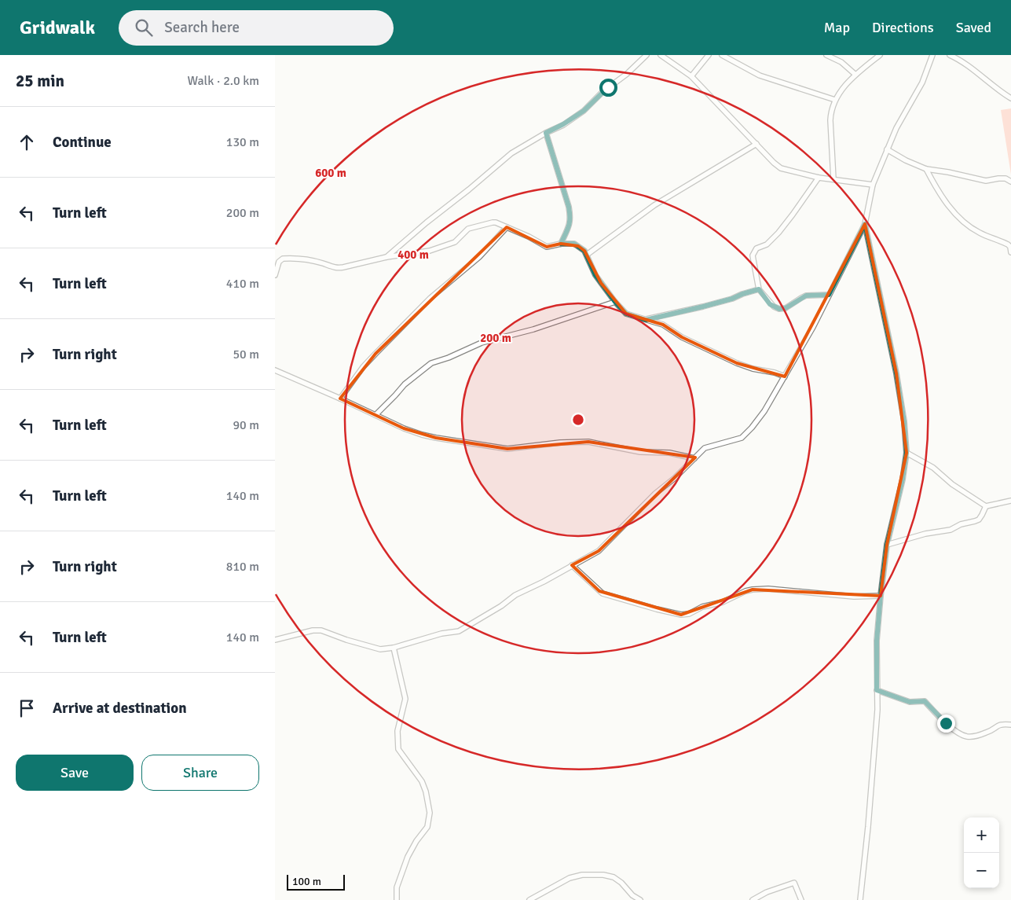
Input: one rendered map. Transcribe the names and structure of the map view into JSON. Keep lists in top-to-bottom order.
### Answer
{
  "scale_bar": "100 m",
  "page": {
    "header": "Gridwalk",
    "search": "Search here",
    "nav": ["Map", "Directions", "Saved"],
    "heading": ["25 min", "Walk · 2.0 km"],
    "list": [
      ["Continue", "130 m"],
      ["Turn left", "200 m"],
      ["Turn left", "410 m"],
      ["Turn right", "50 m"],
      ["Turn left", "90 m"],
      ["Turn left", "140 m"],
      ["Turn right", "810 m"],
      ["Turn left", "140 m"],
      "Arrive at destination"
    ],
    "buttons": ["Save", "Share"],
    "map_buttons": ["+", "−"],
    "scale": "100 m"
  },
  "rings": ["600 m", "400 m", "200 m"]
}
